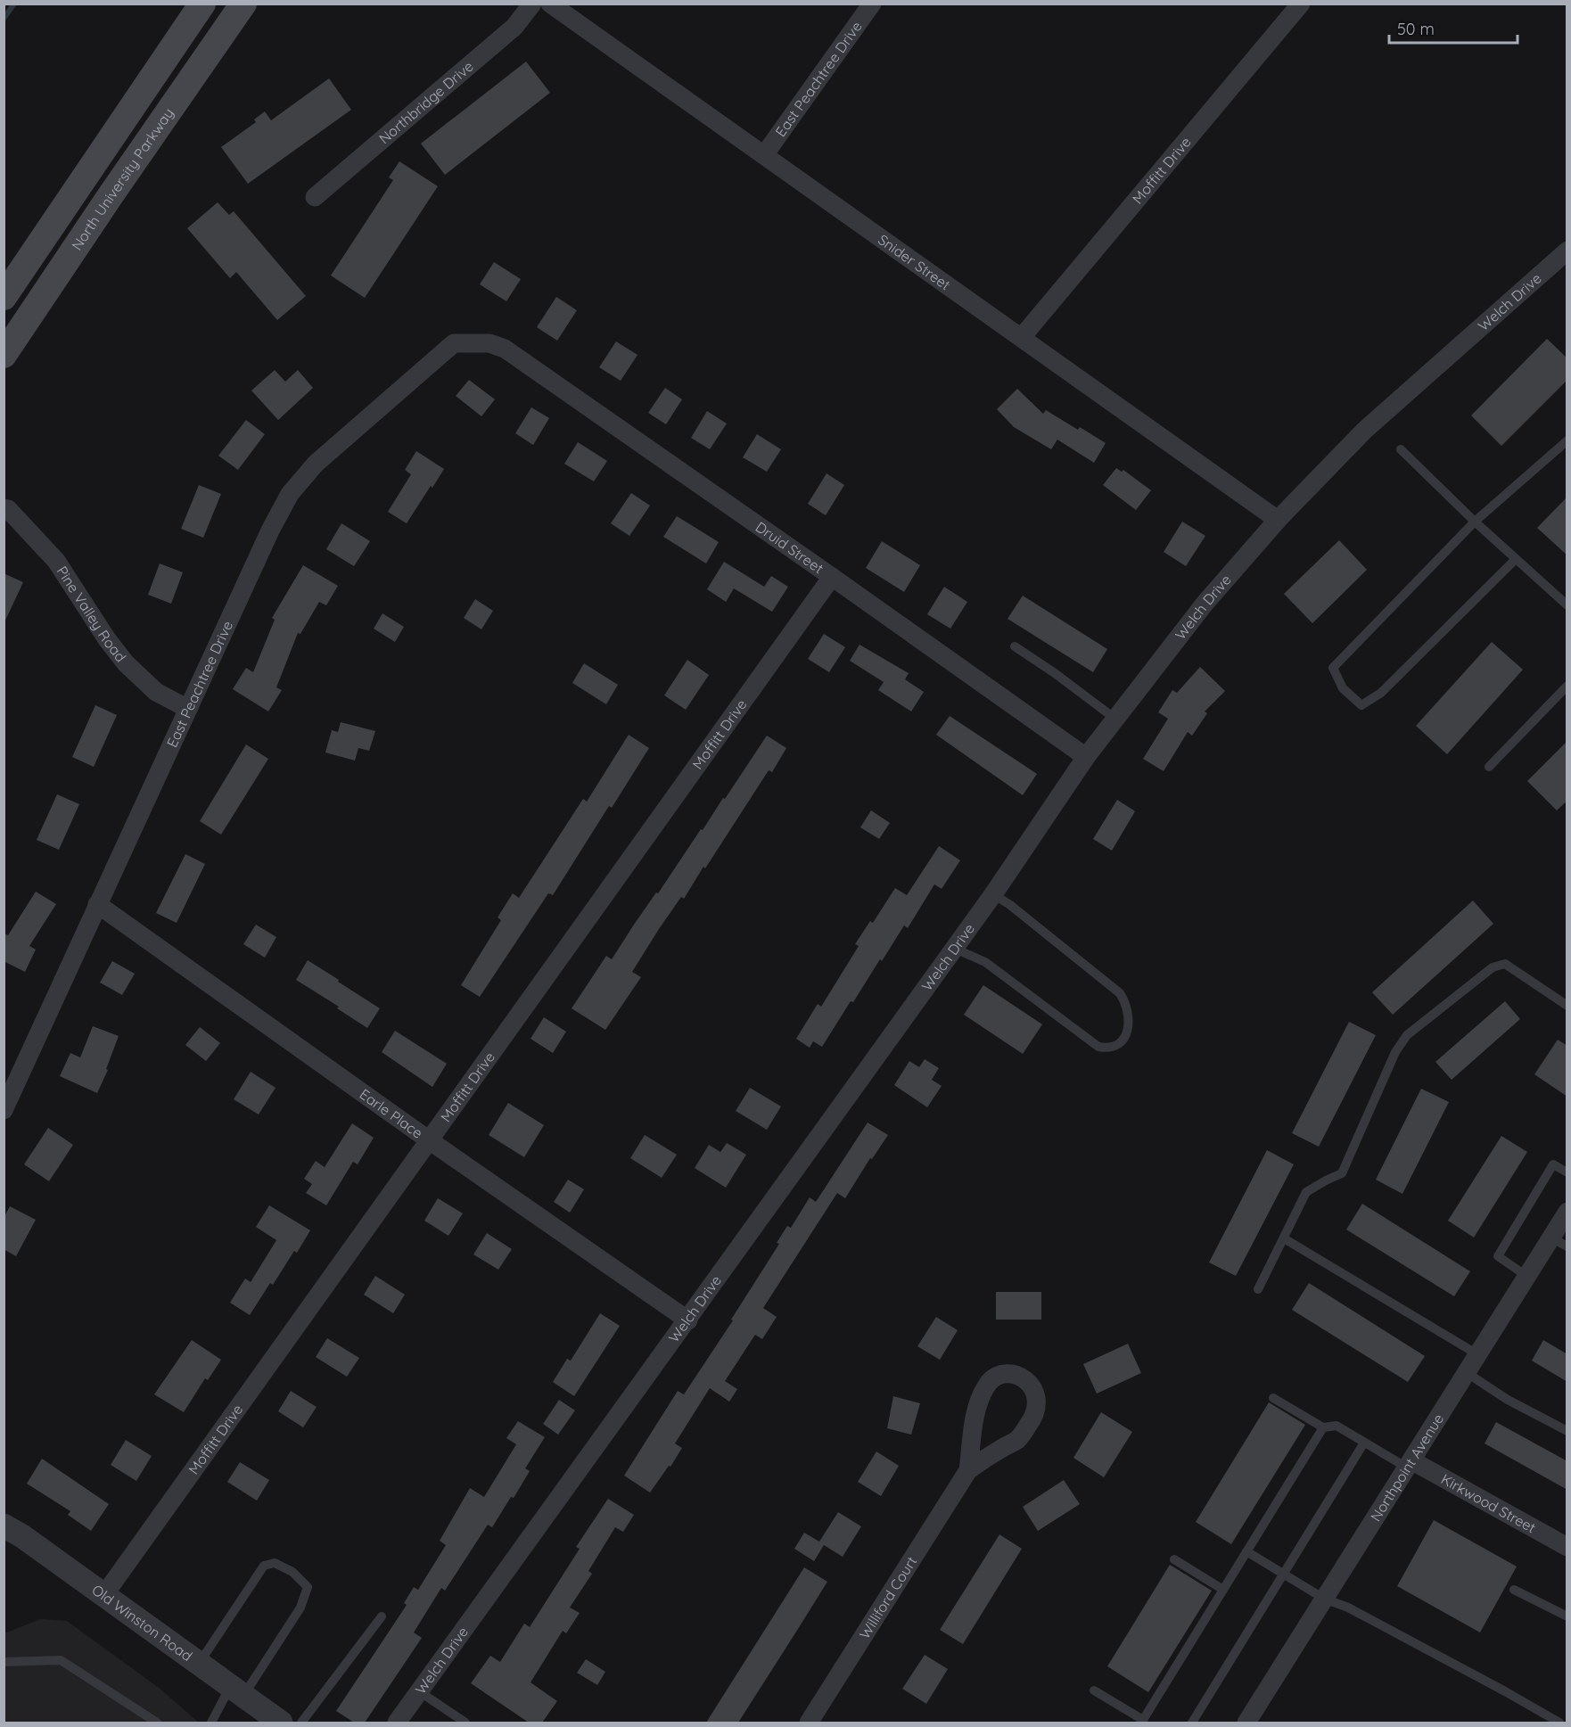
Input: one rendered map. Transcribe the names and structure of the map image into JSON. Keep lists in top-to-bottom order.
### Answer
{
  "streets": {
    "main road": ["North University Parkway"],
    "street": [
      "East Peachtree Drive",
      "Northbridge Drive",
      "Moffitt Drive",
      "Snider Street",
      "Welch Drive",
      "Druid Street",
      "Pine Valley Road",
      "Earle Place",
      "Northpoint Avenue",
      "Kirkwood Street",
      "Williford Court",
      "Old Winston Road"
    ]
  },
  "crossings": [
    ["East Peachtree Drive", "Snider Street"],
    ["East Peachtree Drive", "Druid Street"],
    ["East Peachtree Drive", "Pine Valley Road"],
    ["East Peachtree Drive", "Earle Place"],
    ["Moffitt Drive", "Snider Street"],
    ["Moffitt Drive", "Druid Street"],
    ["Moffitt Drive", "Earle Place"],
    ["Moffitt Drive", "Old Winston Road"],
    ["Snider Street", "Welch Drive"],
    ["Welch Drive", "Druid Street"],
    ["Welch Drive", "Earle Place"],
    ["Northpoint Avenue", "Kirkwood Street"]
  ],
  "scale_bar": "50 m"
}
